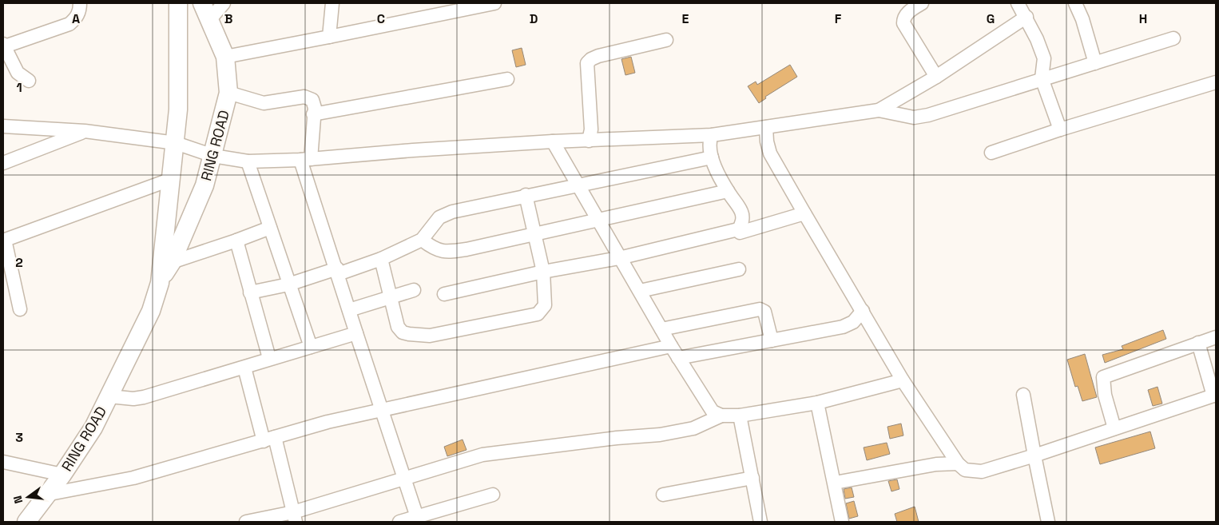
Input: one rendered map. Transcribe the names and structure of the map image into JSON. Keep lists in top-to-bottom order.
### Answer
{
  "streets": {
    "main road": ["RING ROAD"]
  },
  "north": "left",
  "grid": {
    "columns": [
      "A",
      "B",
      "C",
      "D",
      "E",
      "F",
      "G",
      "H"
    ],
    "rows": ["1", "2", "3"]
  }
}
